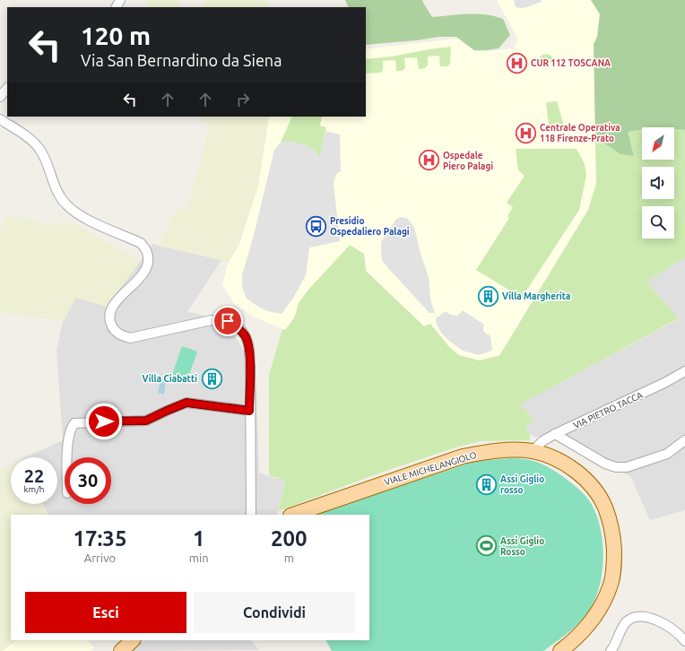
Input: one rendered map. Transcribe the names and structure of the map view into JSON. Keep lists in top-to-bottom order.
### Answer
{
  "streets": {
    "main road": ["VIALE MICHELANGIOLO"],
    "street": ["VIA PIETRO TACCA"]
  },
  "crossings": [
    ["VIA PIETRO TACCA", "VIALE MICHELANGIOLO"]
  ],
  "places": {
    "hospital": ["CUR 112 TOSCANA", "Centrale Operativa 118 Firenze-Prato", "Ospedale Piero Palagi"],
    "bus stop": ["Presidio Ospedaliero Palagi"],
    "building": ["Villa Margherita", "Villa Ciabatti", "Assi Giglio rosso"],
    "sports": ["Assi Giglio Rosso"]
  },
  "north": "bottom left",
  "page": {
    "turn": ["120 m", "Via San Bernardino da Siena"],
    "speed": "22 km/h",
    "limit": "30",
    "eta": [
      "17:35",
      "Arrivo",
      "1",
      "min",
      "200",
      "m"
    ],
    "buttons": ["Esci", "Condividi"]
  }
}
